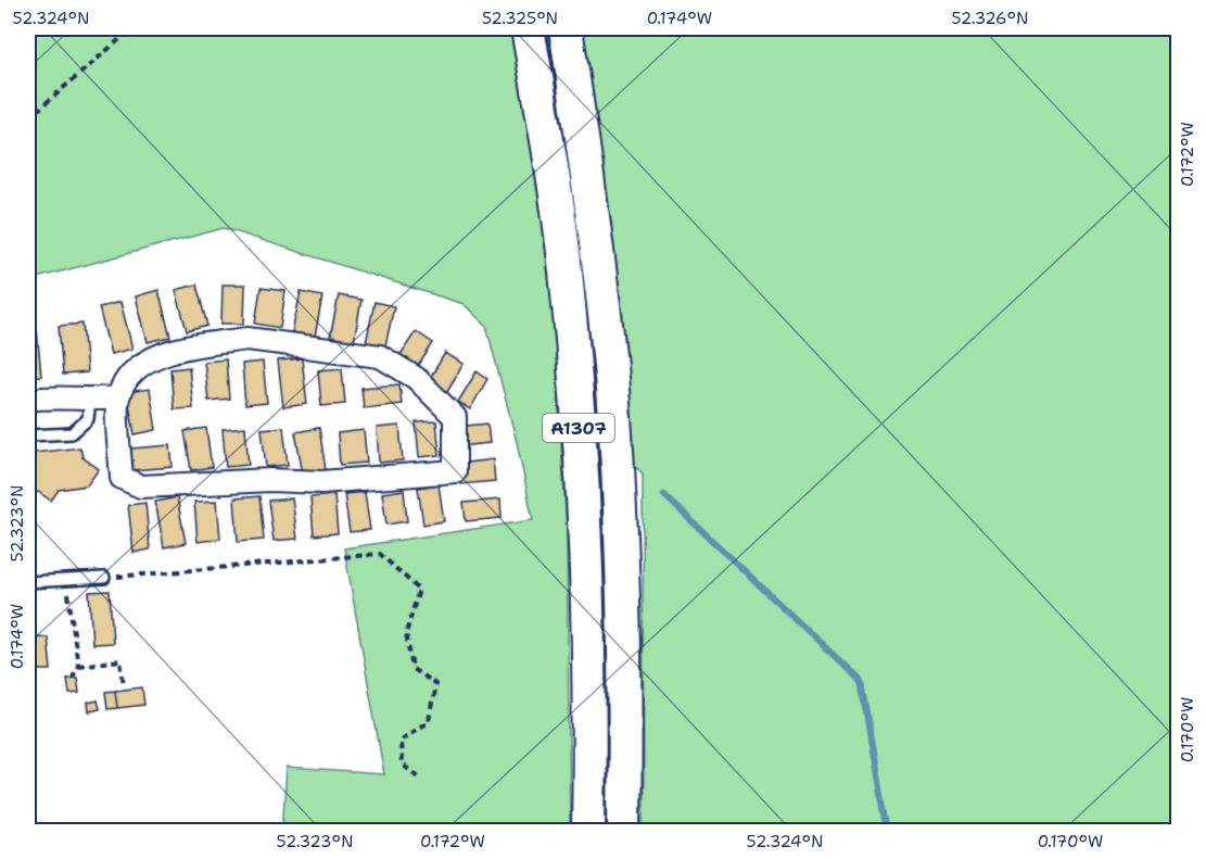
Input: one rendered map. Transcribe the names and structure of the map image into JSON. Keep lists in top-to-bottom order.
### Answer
{
  "streets": {
    "main road": ["A1307"]
  },
  "coordinates": [
    "52.324°N",
    "52.325°N",
    "0.174°W",
    "52.326°N",
    "0.172°W",
    "52.323°N",
    "0.170°W"
  ]
}
